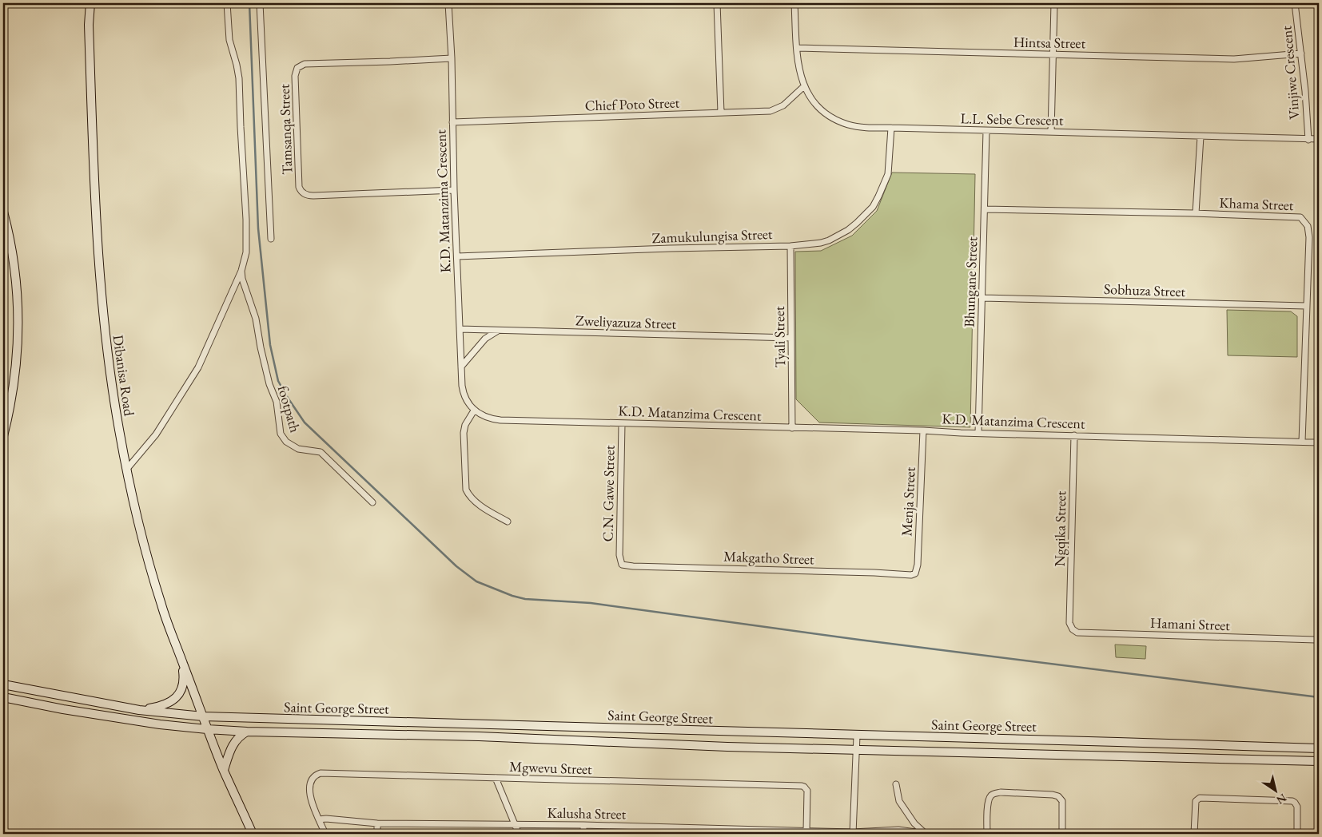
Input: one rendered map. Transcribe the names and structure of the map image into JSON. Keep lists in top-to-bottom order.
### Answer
{
  "streets": {
    "main road": ["Dibanisa Road", "Saint George Street"],
    "street": [
      "Hintsa Street",
      "Vinjiwe Crescent",
      "Chief Poto Street",
      "L.L. Sebe Crescent",
      "Tamsanqa Street",
      "K.D. Matanzima Crescent",
      "Khama Street",
      "Zamukulungisa Street",
      "Bhungane Street",
      "Sobhuza Street",
      "Zweliyazuza Street",
      "Tyali Street",
      "footpath",
      "C.N. Gawe Street",
      "Menja Street",
      "Ngqika Street",
      "Makgatho Street",
      "Hamani Street",
      "Mgwevu Street",
      "Kalusha Street"
    ]
  },
  "crossings": [
    ["Hintsa Street", "Vinjiwe Crescent"],
    ["Hintsa Street", "L.L. Sebe Crescent"],
    ["Vinjiwe Crescent", "L.L. Sebe Crescent"],
    ["Chief Poto Street", "L.L. Sebe Crescent"],
    ["Chief Poto Street", "K.D. Matanzima Crescent"],
    ["L.L. Sebe Crescent", "Zamukulungisa Street"],
    ["L.L. Sebe Crescent", "Bhungane Street"],
    ["Tamsanqa Street", "K.D. Matanzima Crescent"],
    ["K.D. Matanzima Crescent", "Khama Street"],
    ["K.D. Matanzima Crescent", "Zamukulungisa Street"],
    ["K.D. Matanzima Crescent", "Bhungane Street"],
    ["K.D. Matanzima Crescent", "Zweliyazuza Street"],
    ["K.D. Matanzima Crescent", "Tyali Street"],
    ["K.D. Matanzima Crescent", "C.N. Gawe Street"],
    ["K.D. Matanzima Crescent", "Menja Street"],
    ["K.D. Matanzima Crescent", "Ngqika Street"],
    ["Khama Street", "Bhungane Street"],
    ["Khama Street", "Sobhuza Street"],
    ["Zamukulungisa Street", "Tyali Street"],
    ["Bhungane Street", "Sobhuza Street"],
    ["Zweliyazuza Street", "Tyali Street"],
    ["Dibanisa Road", "Saint George Street"],
    ["C.N. Gawe Street", "Makgatho Street"],
    ["Menja Street", "Makgatho Street"],
    ["Ngqika Street", "Hamani Street"],
    ["Mgwevu Street", "Kalusha Street"]
  ],
  "north": "bottom right"
}
